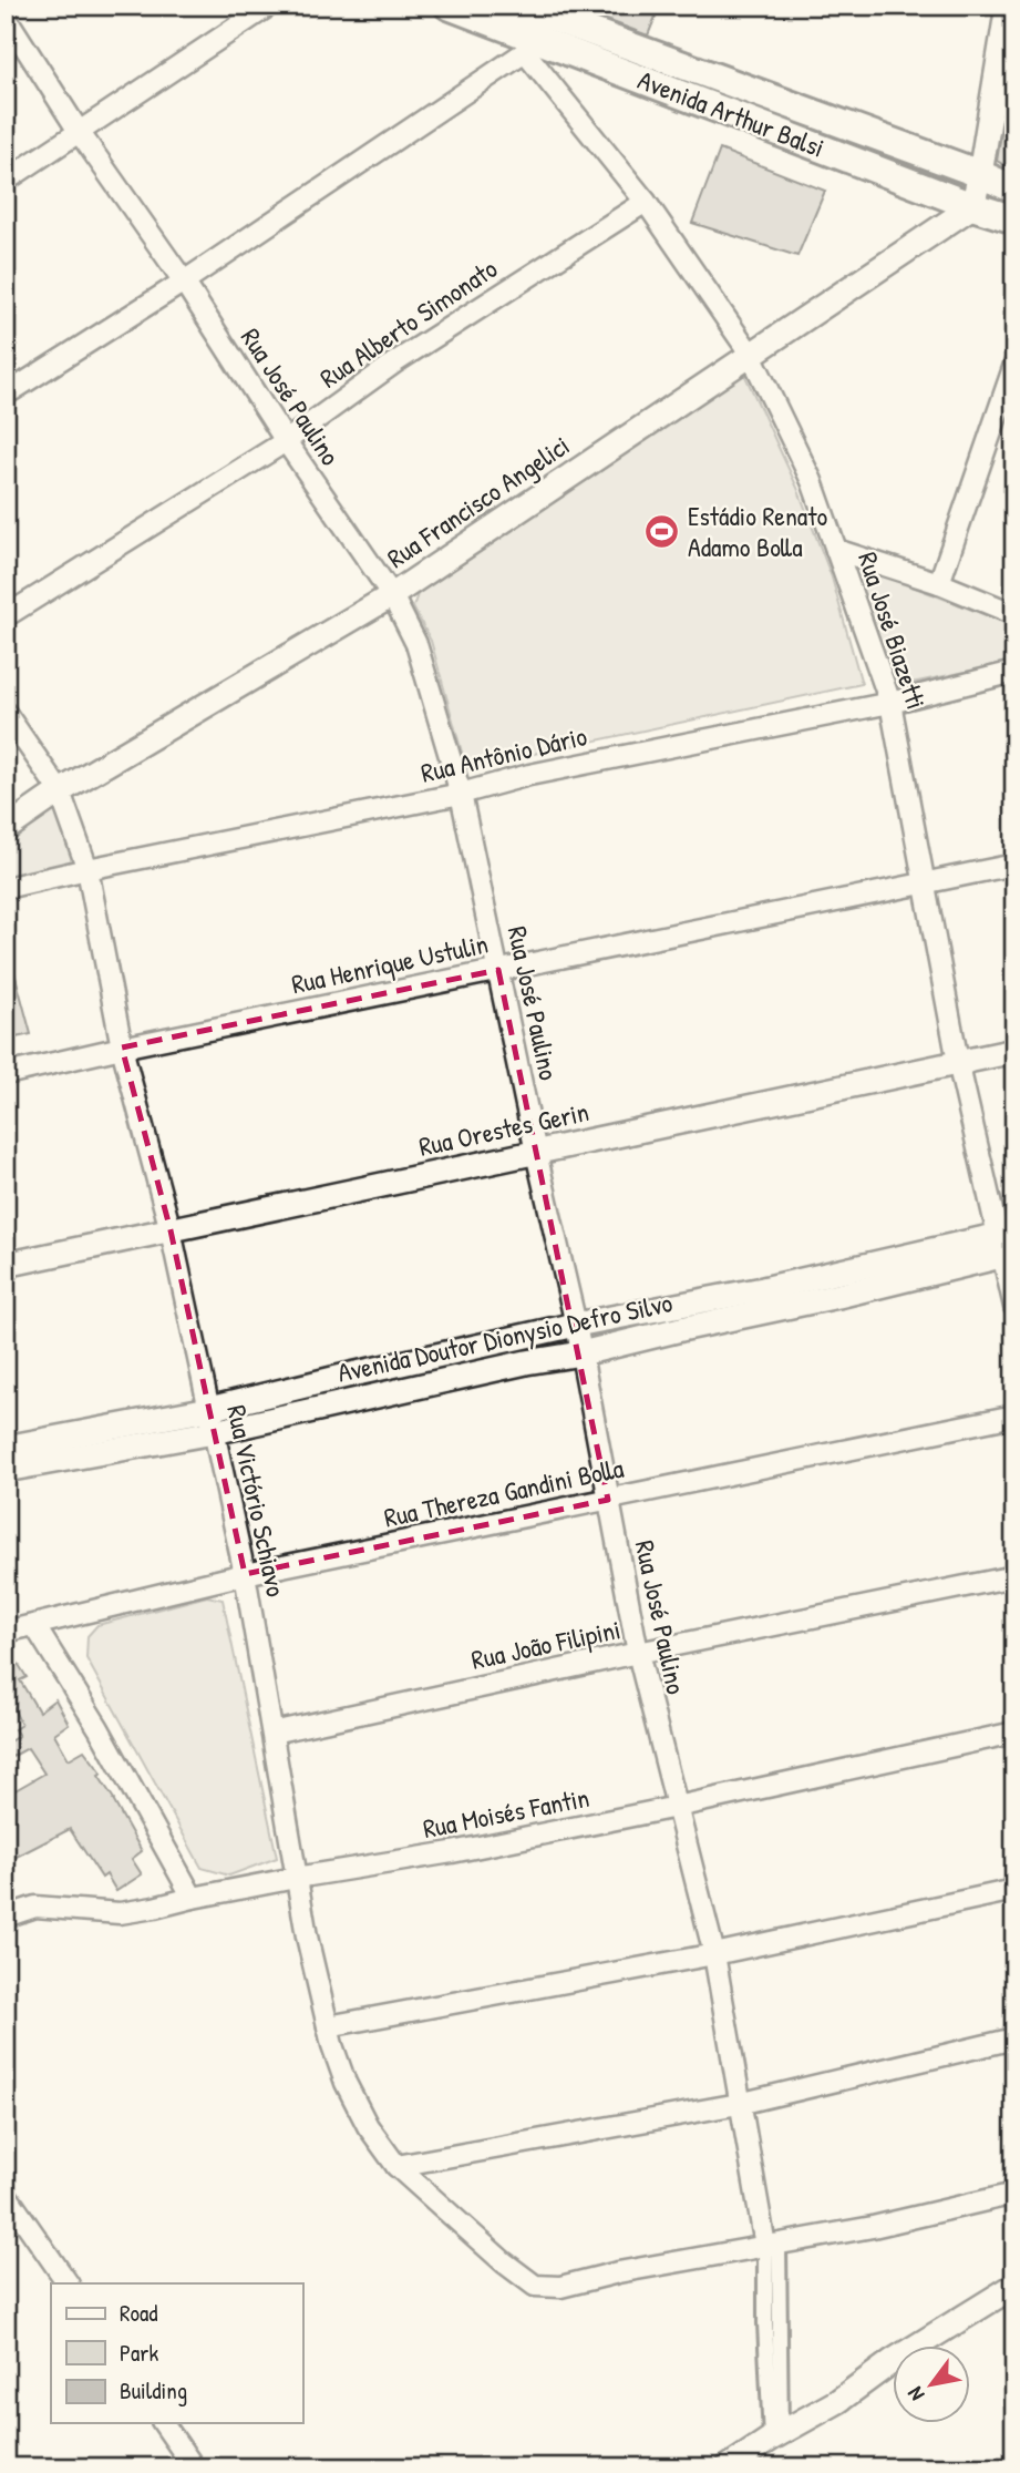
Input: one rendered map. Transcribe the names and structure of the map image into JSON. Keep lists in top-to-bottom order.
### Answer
{
  "streets": {
    "main road": ["Avenida Arthur Balsi"],
    "street": [
      "Rua Alberto Simonato",
      "Rua José Paulino",
      "Rua Francisco Angelici",
      "Rua José Biazetti",
      "Rua Antônio Dário",
      "Rua Henrique Ustulin",
      "Rua Orestes Gerin",
      "Avenida Doutor Dionysio Defro Silvo",
      "Rua Thereza Gandini Bolla",
      "Rua Victório Schiavo",
      "Rua João Filipini",
      "Rua Moisés Fantin"
    ]
  },
  "crossings": [
    ["Avenida Arthur Balsi", "Rua Francisco Angelici"],
    ["Avenida Arthur Balsi", "Rua José Biazetti"],
    ["Rua Alberto Simonato", "Rua José Paulino"],
    ["Rua Alberto Simonato", "Rua José Biazetti"],
    ["Rua José Paulino", "Rua Francisco Angelici"],
    ["Rua José Paulino", "Rua Antônio Dário"],
    ["Rua José Paulino", "Rua Henrique Ustulin"],
    ["Rua José Paulino", "Rua Orestes Gerin"],
    ["Rua José Paulino", "Avenida Doutor Dionysio Defro Silvo"],
    ["Rua José Paulino", "Rua Thereza Gandini Bolla"],
    ["Rua José Paulino", "Rua Victório Schiavo"],
    ["Rua José Paulino", "Rua João Filipini"],
    ["Rua José Paulino", "Rua Moisés Fantin"],
    ["Rua Francisco Angelici", "Rua José Biazetti"],
    ["Rua Francisco Angelici", "Rua Victório Schiavo"],
    ["Rua José Biazetti", "Rua Antônio Dário"],
    ["Rua José Biazetti", "Rua Henrique Ustulin"],
    ["Rua José Biazetti", "Rua Orestes Gerin"],
    ["Rua José Biazetti", "Avenida Doutor Dionysio Defro Silvo"],
    ["Rua Antônio Dário", "Rua Victório Schiavo"],
    ["Rua Henrique Ustulin", "Rua Victório Schiavo"],
    ["Rua Orestes Gerin", "Rua Victório Schiavo"],
    ["Avenida Doutor Dionysio Defro Silvo", "Rua Victório Schiavo"],
    ["Rua Thereza Gandini Bolla", "Rua Victório Schiavo"],
    ["Rua Victório Schiavo", "Rua João Filipini"],
    ["Rua Victório Schiavo", "Rua Moisés Fantin"]
  ],
  "places": {
    "sports": ["Estádio Renato Adamo Bolla"]
  },
  "legend": ["Road", "Park", "Building"],
  "north": "bottom left"
}
